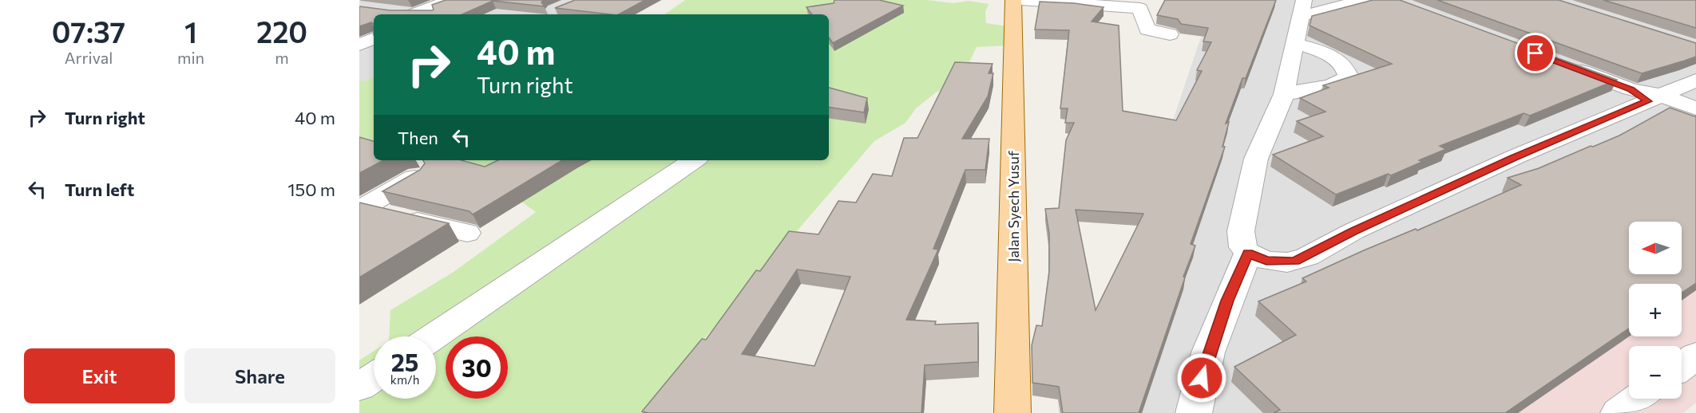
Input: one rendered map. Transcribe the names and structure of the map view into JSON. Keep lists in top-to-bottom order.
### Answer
{
  "streets": {
    "main road": ["Jalan Syech Yusuf"]
  },
  "north": "left",
  "page": {
    "eta": [
      "07:37",
      "Arrival",
      "1",
      "min",
      "220",
      "m"
    ],
    "turn": ["40 m", "Turn right"],
    "list": [
      {
        "name": "Turn right",
        "value": "40 m"
      },
      {
        "name": "Turn left",
        "value": "150 m"
      }
    ],
    "then": "Then",
    "map_buttons": ["+", "−"],
    "speed": "25 km/h",
    "limit": "30",
    "buttons": ["Exit", "Share"]
  }
}
